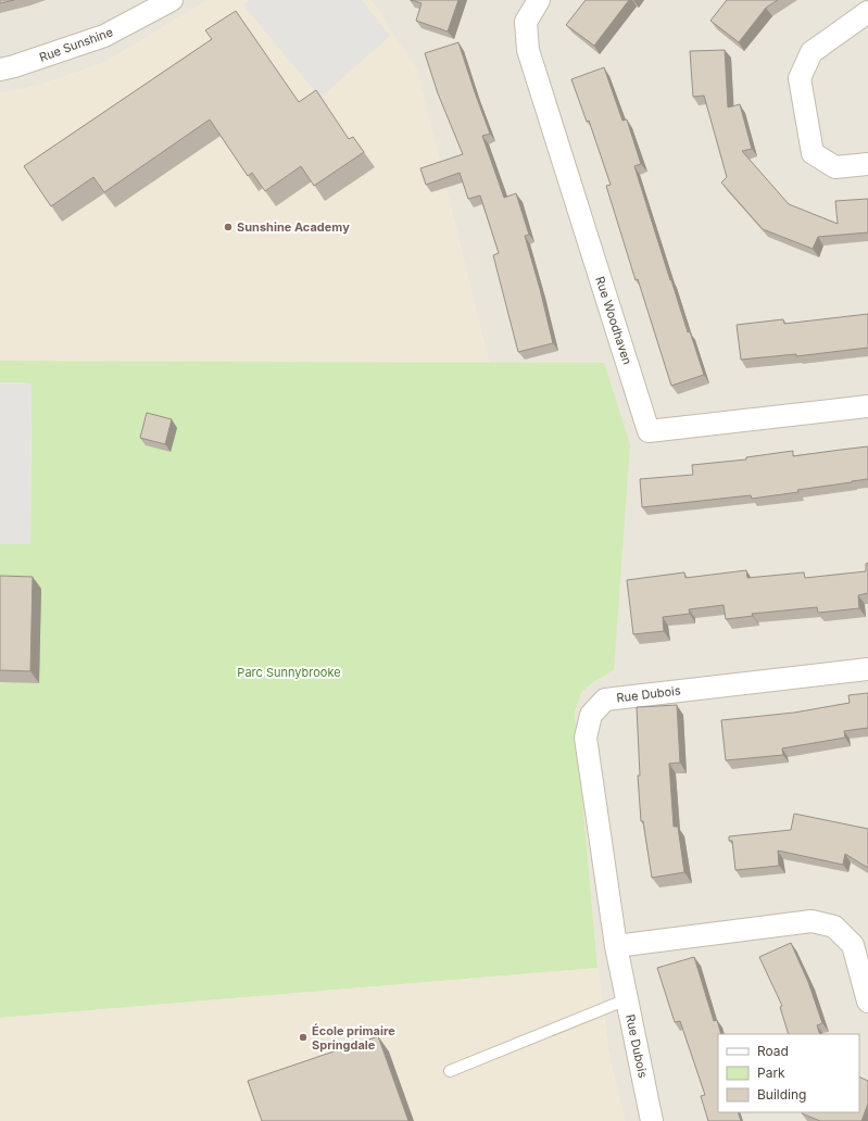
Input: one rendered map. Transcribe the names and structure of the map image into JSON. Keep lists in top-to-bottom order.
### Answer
{
  "streets": {
    "street": ["Rue Sunshine", "Rue Woodhaven", "Rue Dubois"]
  },
  "parks": ["Parc Sunnybrooke"],
  "places": ["Sunshine Academy", "École primaire Springdale"],
  "legend": ["Road", "Park", "Building"]
}
